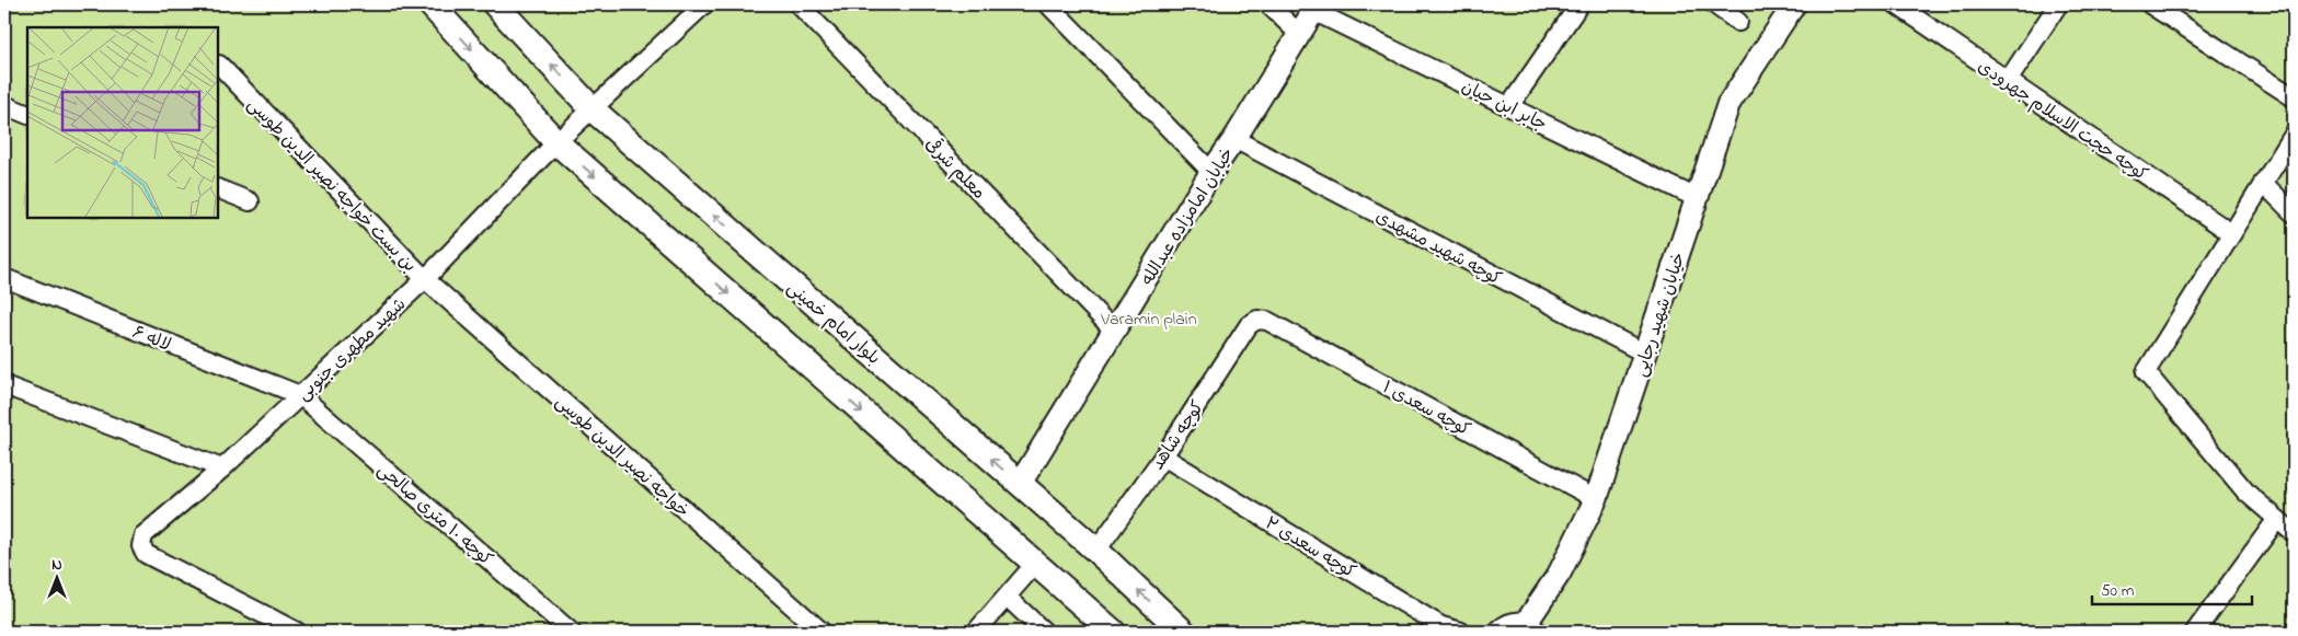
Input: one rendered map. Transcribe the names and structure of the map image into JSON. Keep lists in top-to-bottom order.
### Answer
{
  "streets": {
    "main road": ["بلوار امام خمینی"],
    "street": [
      "جابر ابن حیان",
      "کوچه حجت الاسلام جهرودی",
      "معلم شرقی",
      "بن بست خواجه نصیر الدین طوسی",
      "خیابان امامزاده عبدالله",
      "کوچه شهید مشهدی",
      "خیابان شهید رجایی",
      "لاله ۶",
      "شهید مطهری جنوبی",
      "کوچه سعدی ۱",
      "کوچه شاهد",
      "خواجه نصیر الدین طوسی",
      "کوچه ۱۰ متری صالحی",
      "کوچه سعدی ۲"
    ]
  },
  "crossings": [
    ["جابر ابن حیان", "خیابان امامزاده عبدالله"],
    ["جابر ابن حیان", "خیابان شهید رجایی"],
    ["معلم شرقی", "خیابان امامزاده عبدالله"],
    ["بن بست خواجه نصیر الدین طوسی", "شهید مطهری جنوبی"],
    ["بن بست خواجه نصیر الدین طوسی", "خواجه نصیر الدین طوسی"],
    ["خیابان امامزاده عبدالله", "کوچه شهید مشهدی"],
    ["خیابان امامزاده عبدالله", "بلوار امام خمینی"],
    ["کوچه شهید مشهدی", "خیابان شهید رجایی"],
    ["خیابان شهید رجایی", "کوچه سعدی ۱"],
    ["بلوار امام خمینی", "شهید مطهری جنوبی"],
    ["بلوار امام خمینی", "کوچه شاهد"],
    ["لاله ۶", "شهید مطهری جنوبی"],
    ["لاله ۶", "کوچه ۱۰ متری صالحی"],
    ["شهید مطهری جنوبی", "خواجه نصیر الدین طوسی"],
    ["شهید مطهری جنوبی", "کوچه ۱۰ متری صالحی"],
    ["کوچه سعدی ۱", "کوچه شاهد"],
    ["کوچه شاهد", "کوچه سعدی ۲"]
  ],
  "parks": ["Varamin plain"],
  "scale_bar": "50 m",
  "north": "top"
}
